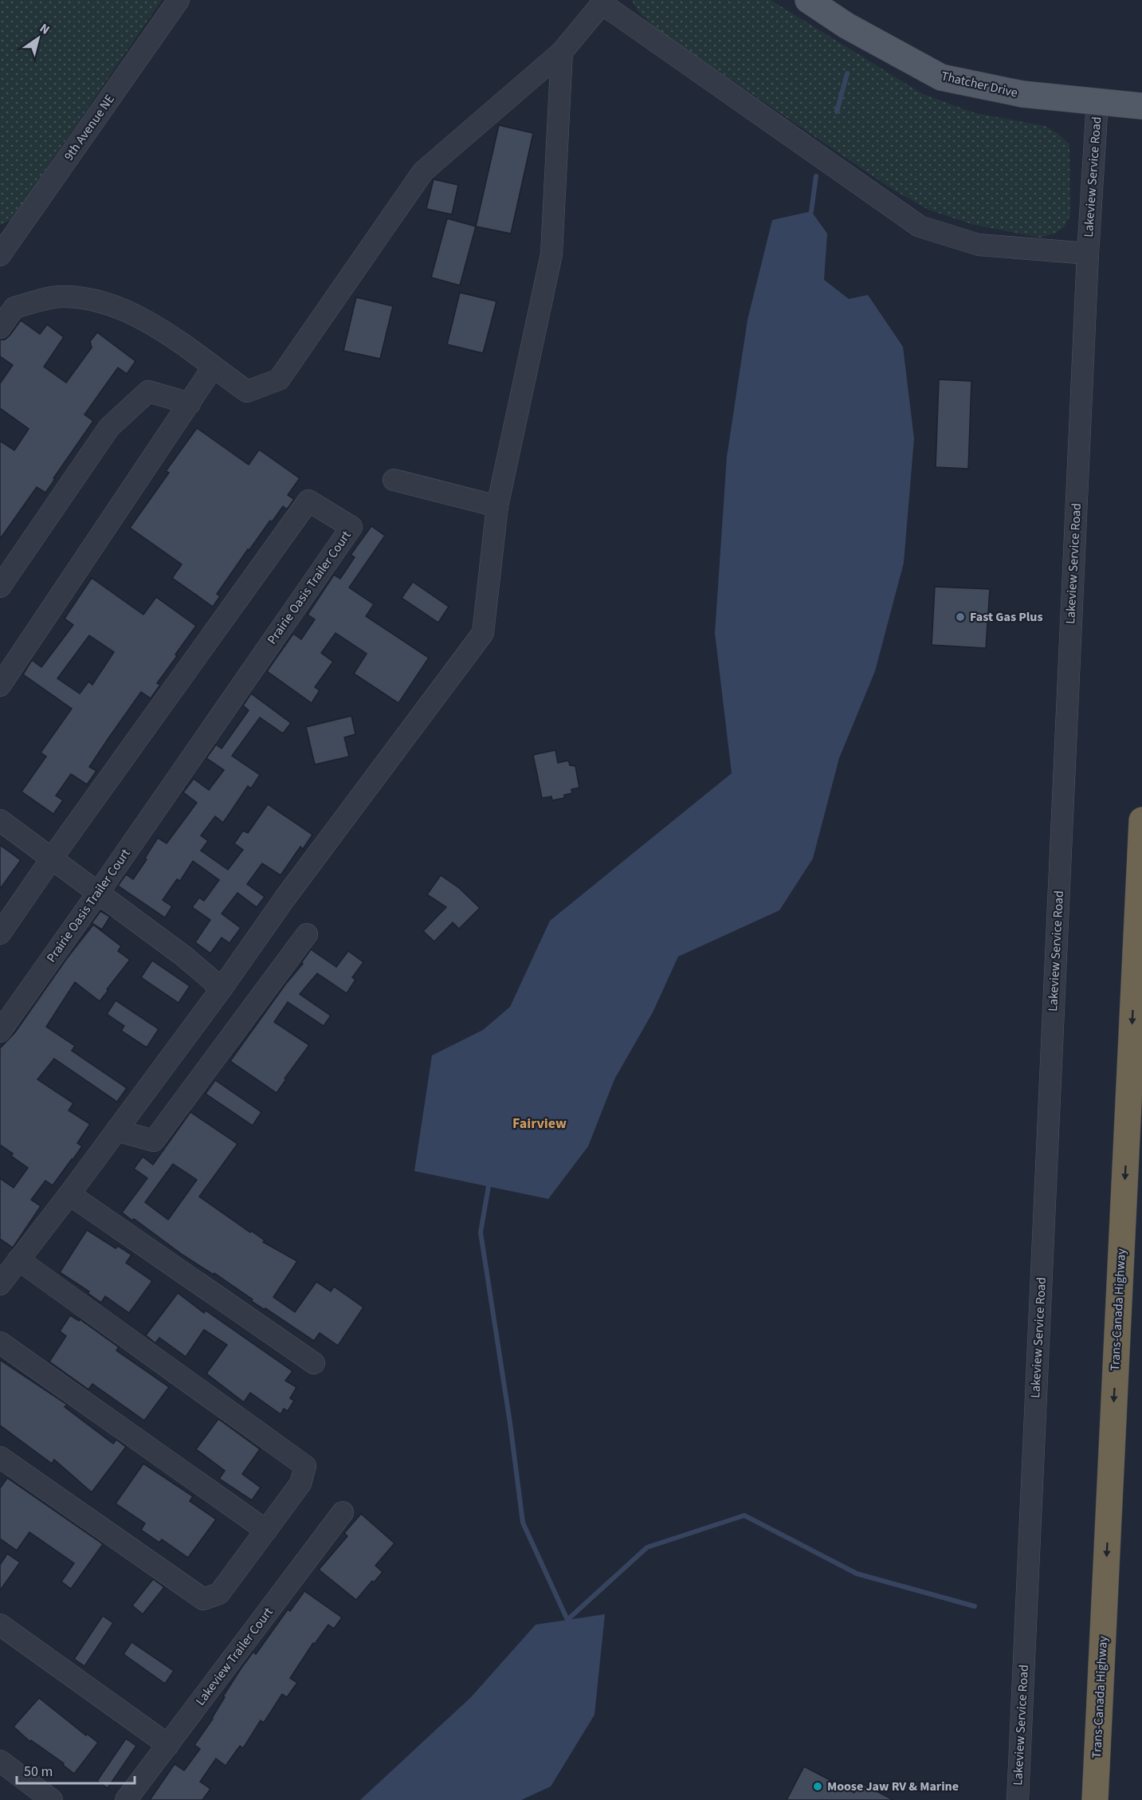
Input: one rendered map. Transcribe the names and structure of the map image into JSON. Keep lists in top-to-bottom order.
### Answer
{
  "streets": {
    "highway": ["Trans-Canada Highway"],
    "main road": ["Thatcher Drive"],
    "street": [
      "9th Avenue NE",
      "Lakeview Service Road",
      "Prairie Oasis Trailer Court",
      "Lakeview Trailer Court"
    ]
  },
  "crossings": [
    ["Thatcher Drive", "Lakeview Service Road"]
  ],
  "one_way": ["Trans-Canada Highway"],
  "districts": ["Fairview"],
  "places": ["Fast Gas Plus", "Moose Jaw RV & Marine"],
  "scale_bar": "50 m",
  "north": "top right"
}
